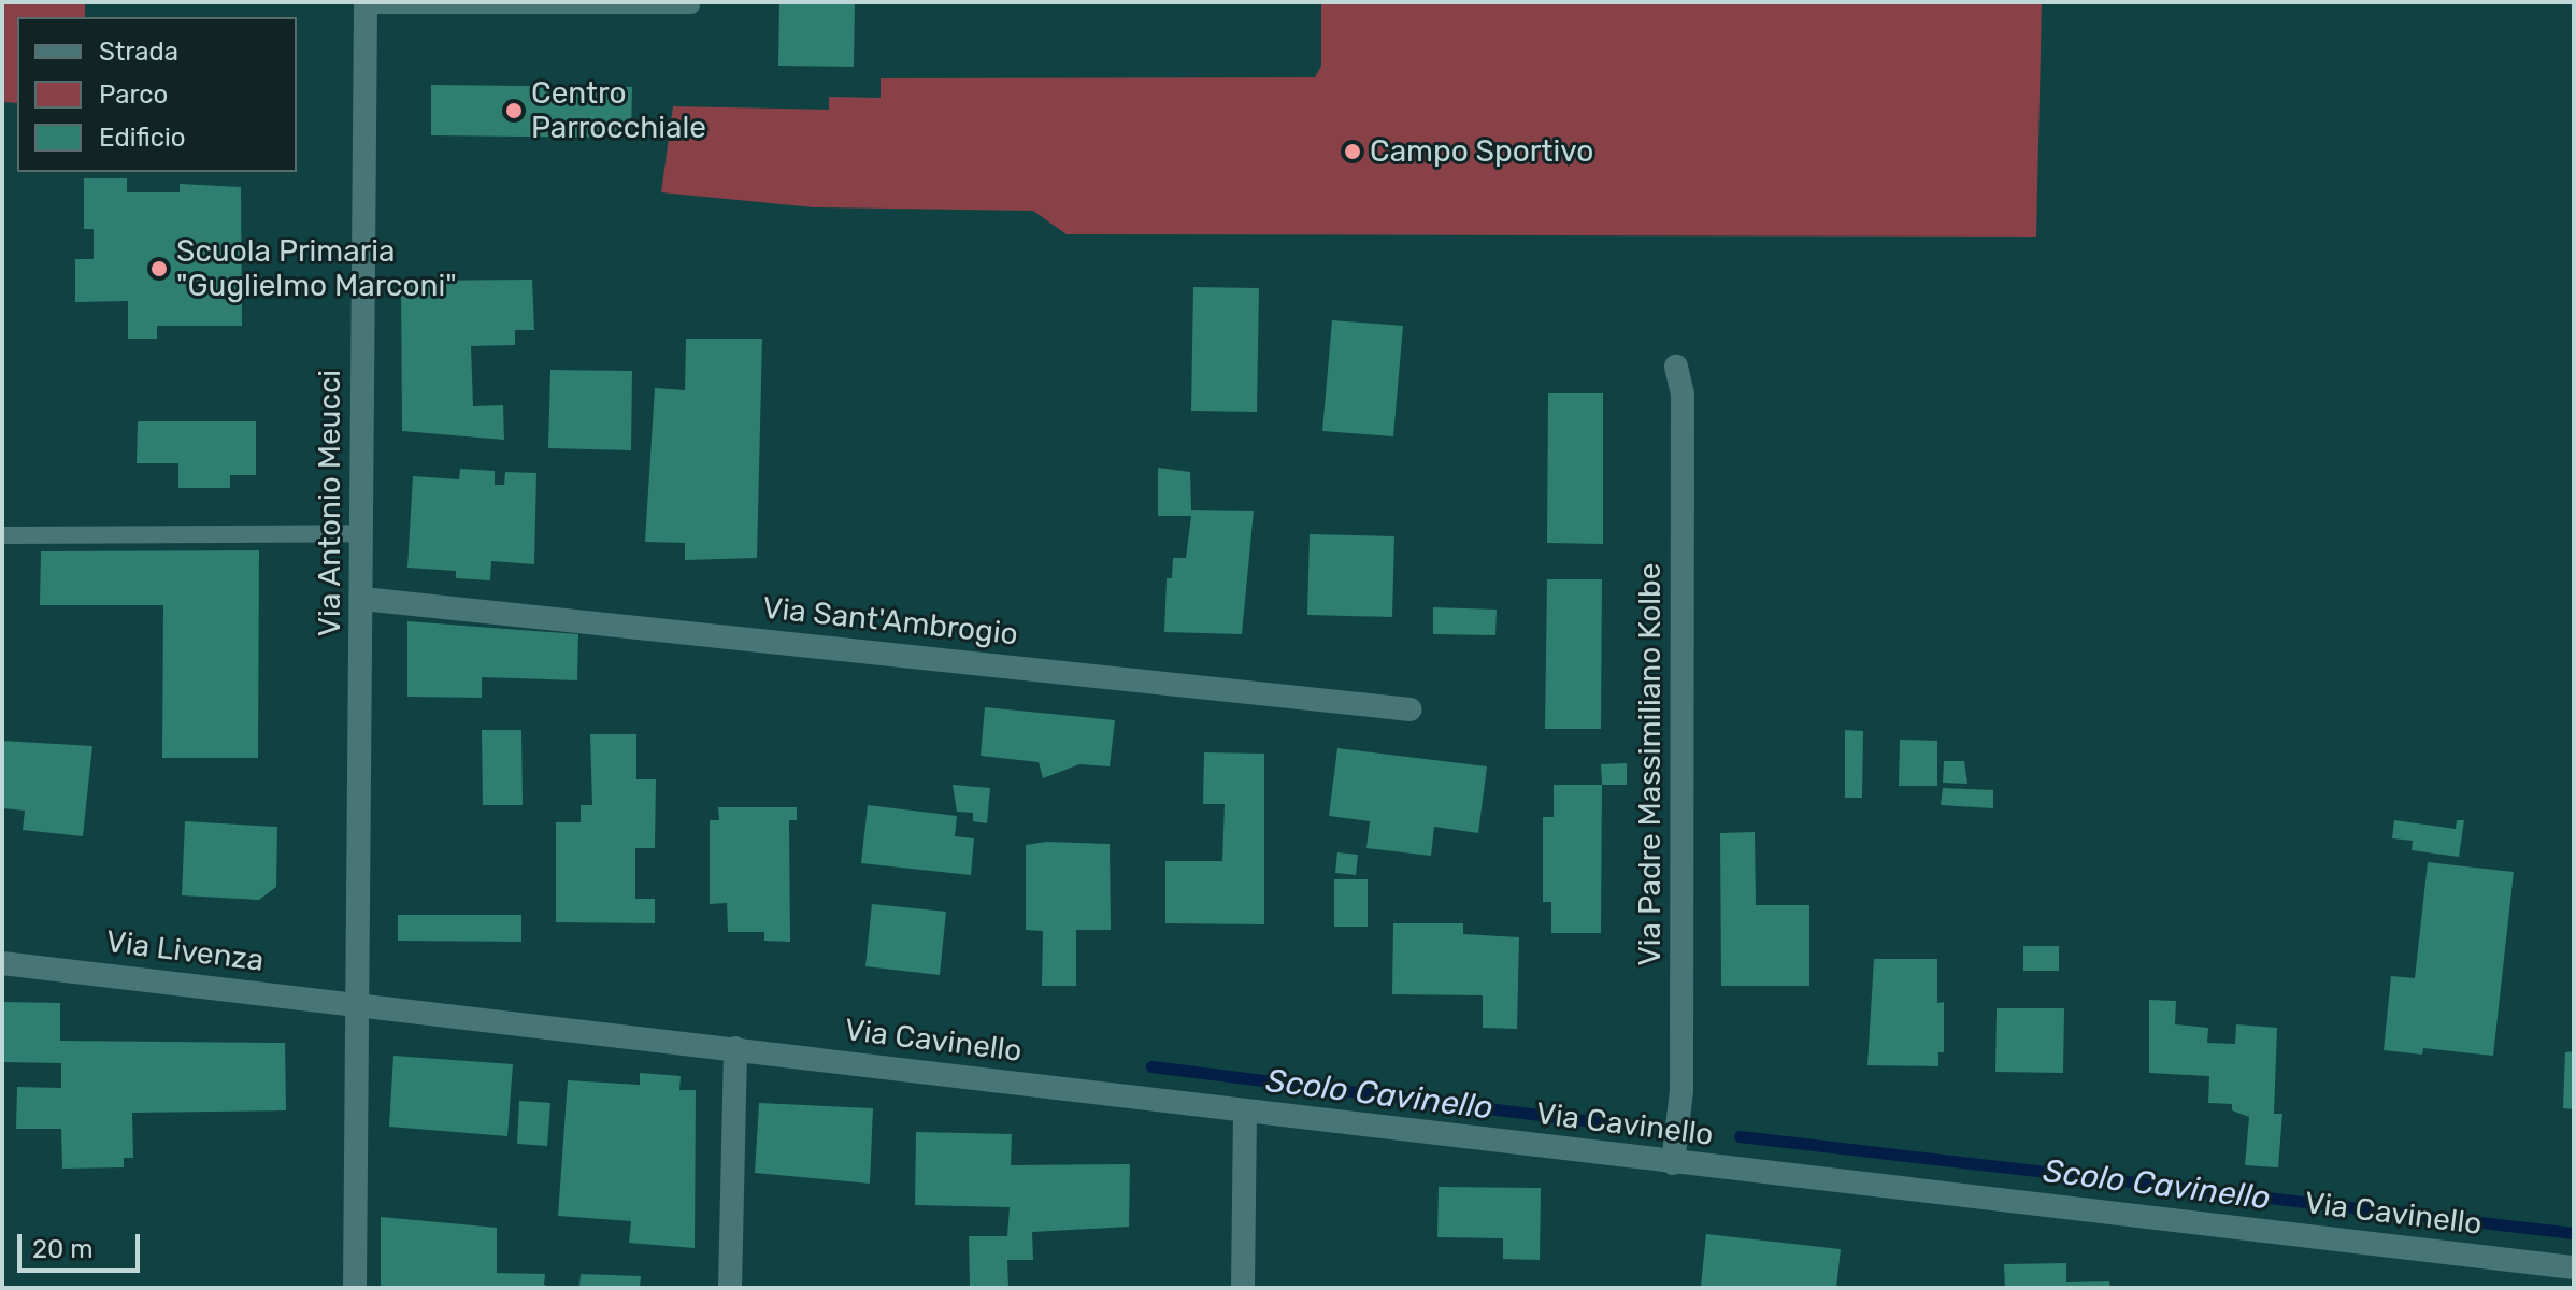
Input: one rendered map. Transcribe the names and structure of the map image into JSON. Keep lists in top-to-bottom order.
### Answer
{
  "streets": {
    "street": [
      "Via Antonio Meucci",
      "Via Sant'Ambrogio",
      "Via Padre Massimiliano Kolbe",
      "Via Livenza",
      "Via Cavinello"
    ]
  },
  "crossings": [
    ["Via Antonio Meucci", "Via Sant'Ambrogio"],
    ["Via Antonio Meucci", "Via Livenza"],
    ["Via Antonio Meucci", "Via Cavinello"],
    ["Via Padre Massimiliano Kolbe", "Via Cavinello"],
    ["Via Livenza", "Via Cavinello"]
  ],
  "water": ["Scolo Cavinello"],
  "places": ["Centro Parrocchiale", "Campo Sportivo", "Scuola Primaria \"Guglielmo Marconi\""],
  "legend": ["Strada", "Parco", "Edificio"],
  "scale_bar": "20 m"
}
